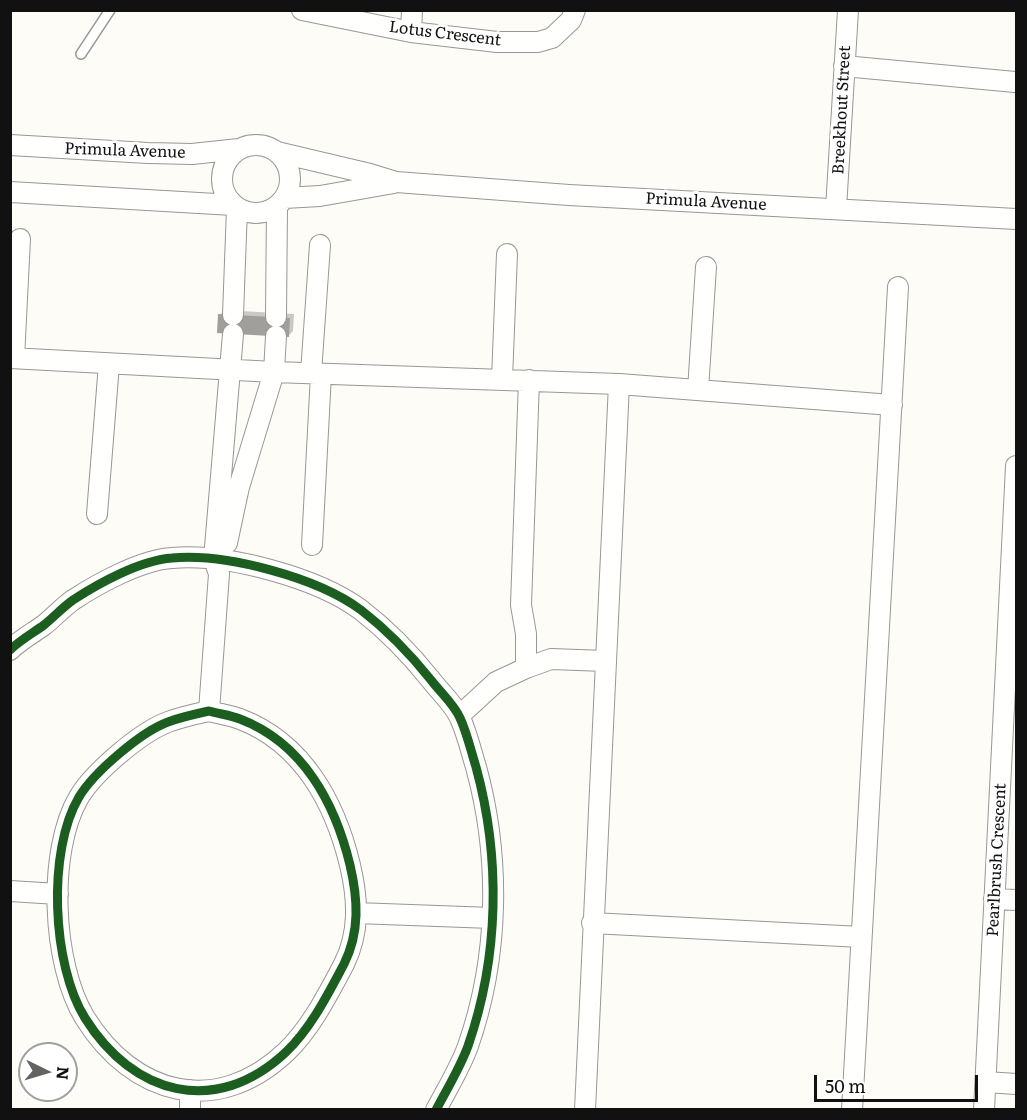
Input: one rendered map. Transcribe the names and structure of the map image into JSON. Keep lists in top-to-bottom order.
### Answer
{
  "streets": {
    "street": [
      "Lotus Crescent",
      "Breekhout Street",
      "Primula Avenue",
      "Pearlbrush Crescent"
    ]
  },
  "crossings": [
    ["Breekhout Street", "Primula Avenue"]
  ],
  "scale_bar": "50 m",
  "north": "right"
}
